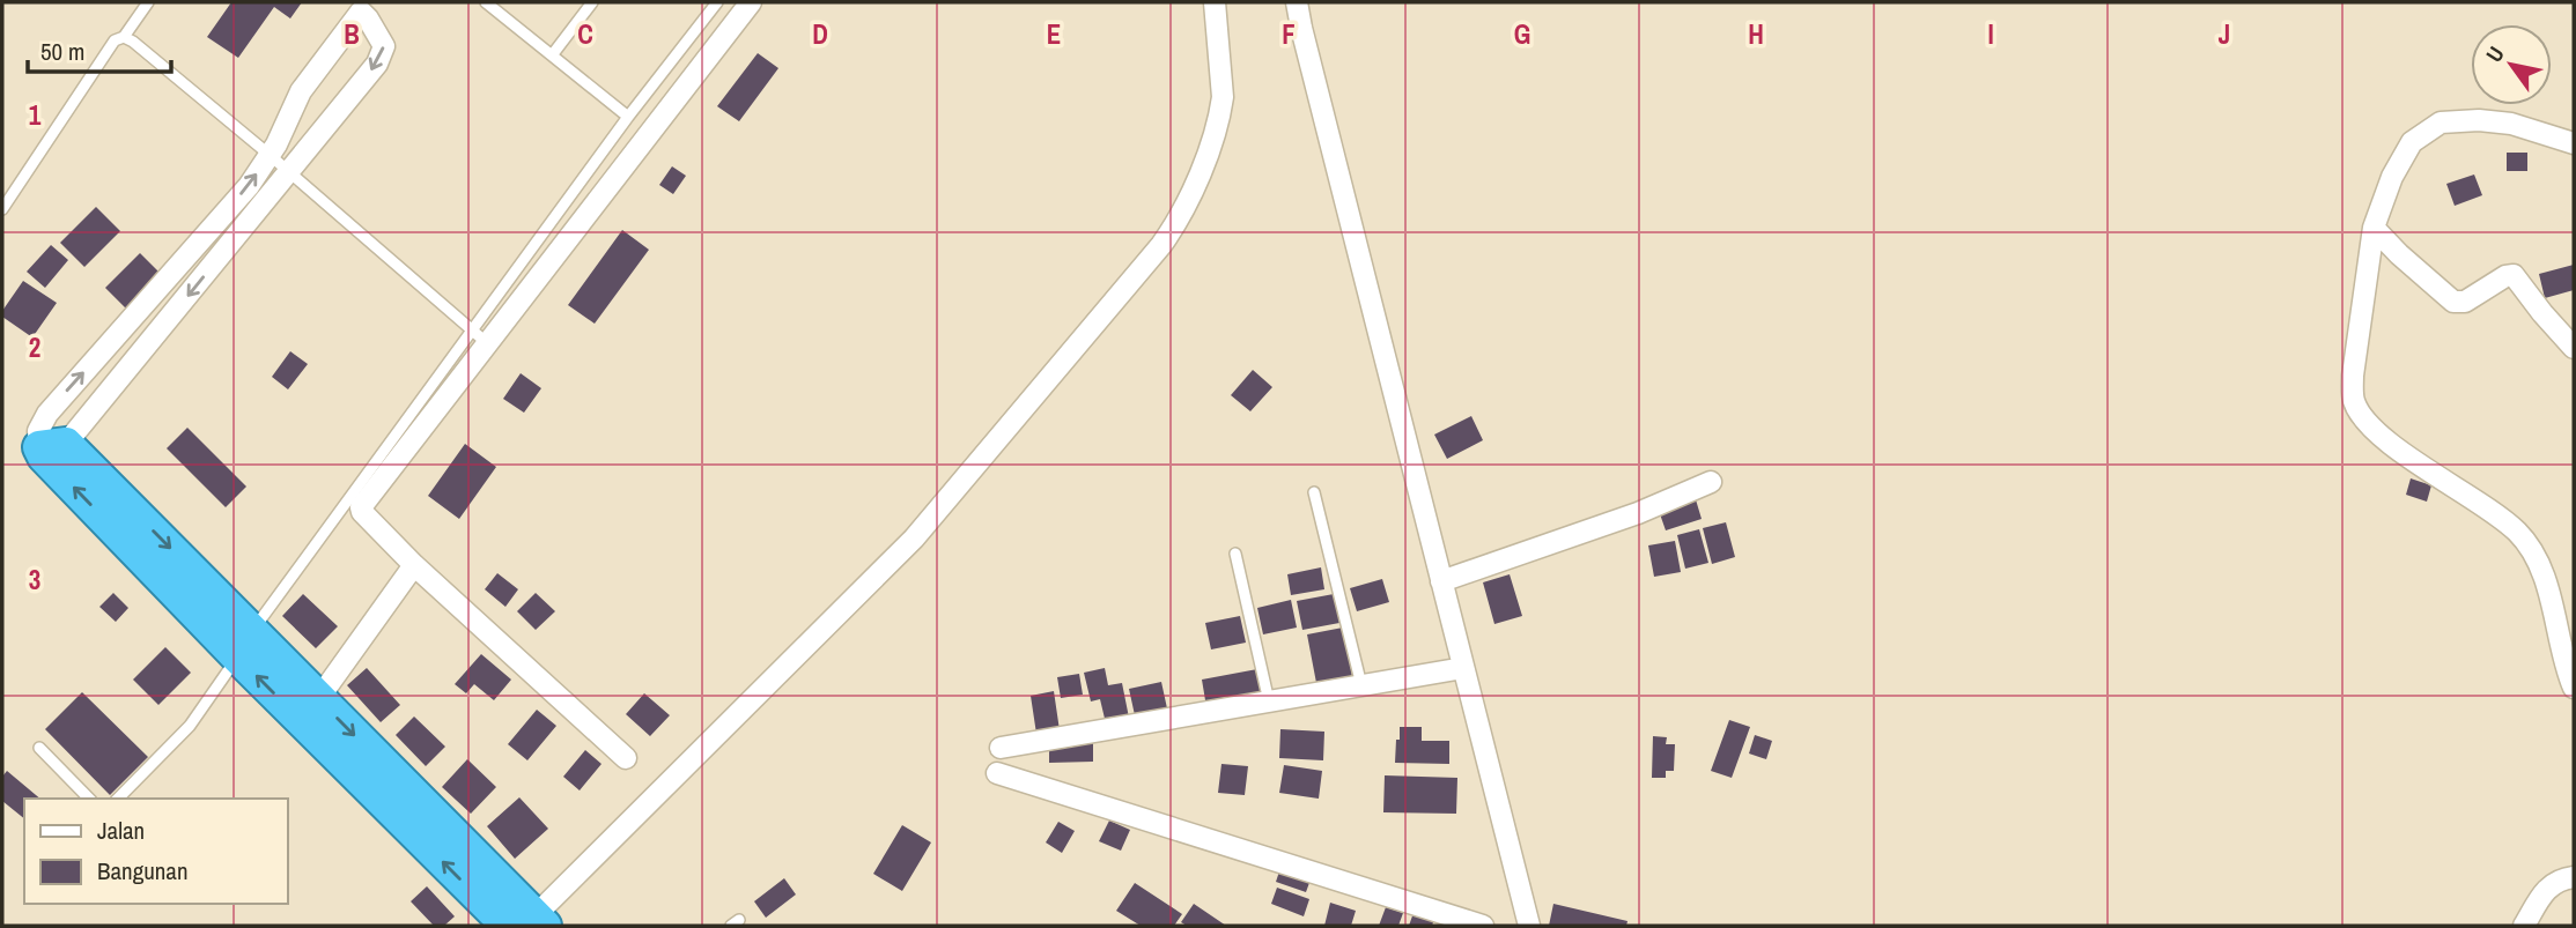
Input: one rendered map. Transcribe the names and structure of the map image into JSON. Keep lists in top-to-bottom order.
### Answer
{
  "legend": ["Jalan", "Bangunan"],
  "scale_bar": "50 m",
  "north": "top left",
  "grid": {
    "columns": [
      "B",
      "C",
      "D",
      "E",
      "F",
      "G",
      "H",
      "I",
      "J"
    ],
    "rows": ["1", "2", "3"]
  }
}
